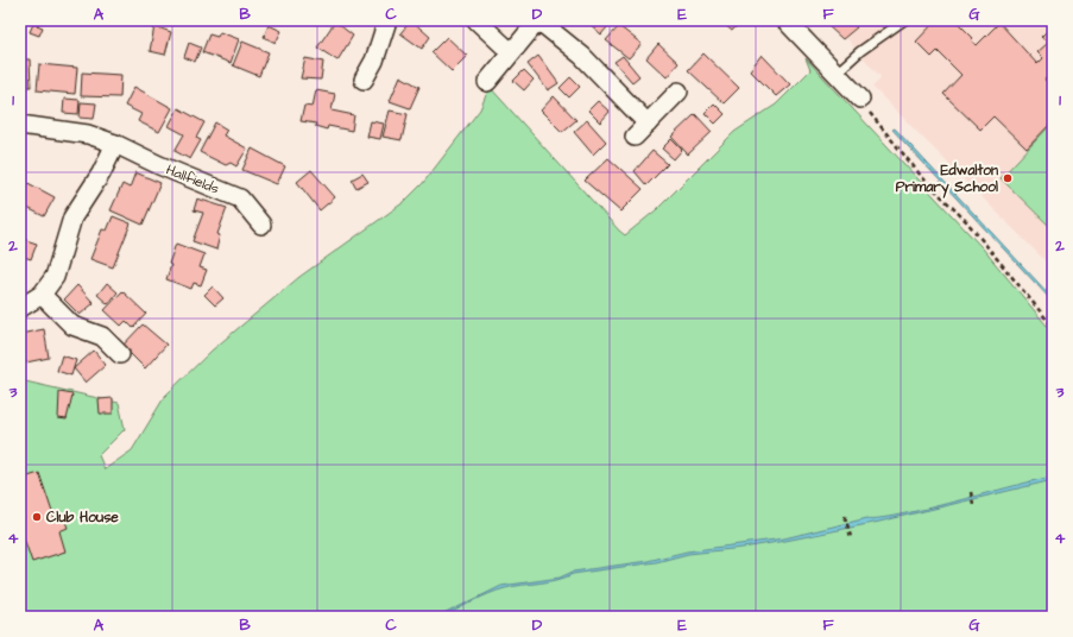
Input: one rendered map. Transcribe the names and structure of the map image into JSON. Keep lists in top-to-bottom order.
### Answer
{
  "streets": {
    "street": ["Hallfields"]
  },
  "places": ["Edwalton Primary School", "Club House"],
  "grid": {
    "columns": [
      "A",
      "B",
      "C",
      "D",
      "E",
      "F",
      "G"
    ],
    "rows": [
      "1",
      "2",
      "3",
      "4"
    ]
  }
}
